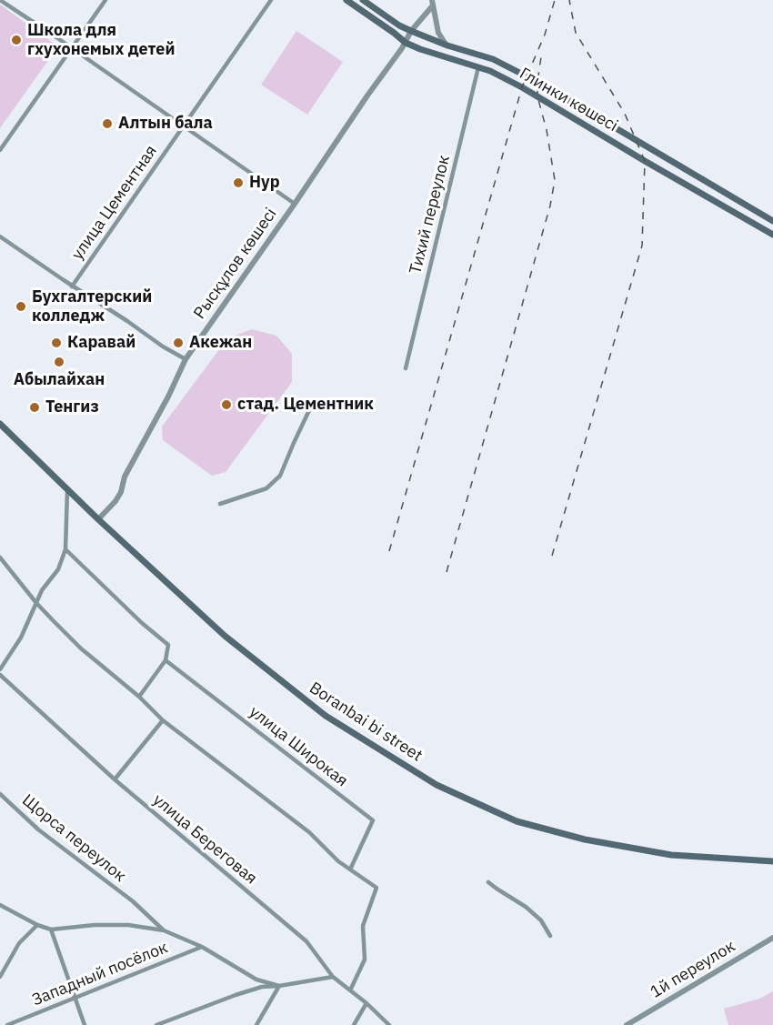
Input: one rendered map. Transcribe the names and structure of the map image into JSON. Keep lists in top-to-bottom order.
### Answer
{
  "streets": {
    "main road": ["Глинки көшесі", "Boranbai bi street"],
    "street": [
      "улица Цементная",
      "Тихий переулок",
      "Рысқұлов көшесі",
      "улица Широкая",
      "Щорса переулок",
      "улица Береговая",
      "1й переулок",
      "Западный посёлок"
    ]
  },
  "crossings": [
    ["Глинки көшесі", "Тихий переулок"],
    ["Глинки көшесі", "Рысқұлов көшесі"],
    ["Рысқұлов көшесі", "Boranbai bi street"]
  ],
  "places": [
    "Школа для гхухонемых детей",
    "Алтын бала",
    "Нур",
    "Бухгалтерский колледж",
    "Каравай",
    "Акежан",
    "Абылайхан",
    "стад. Цементник",
    "Тенгиз"
  ]
}
